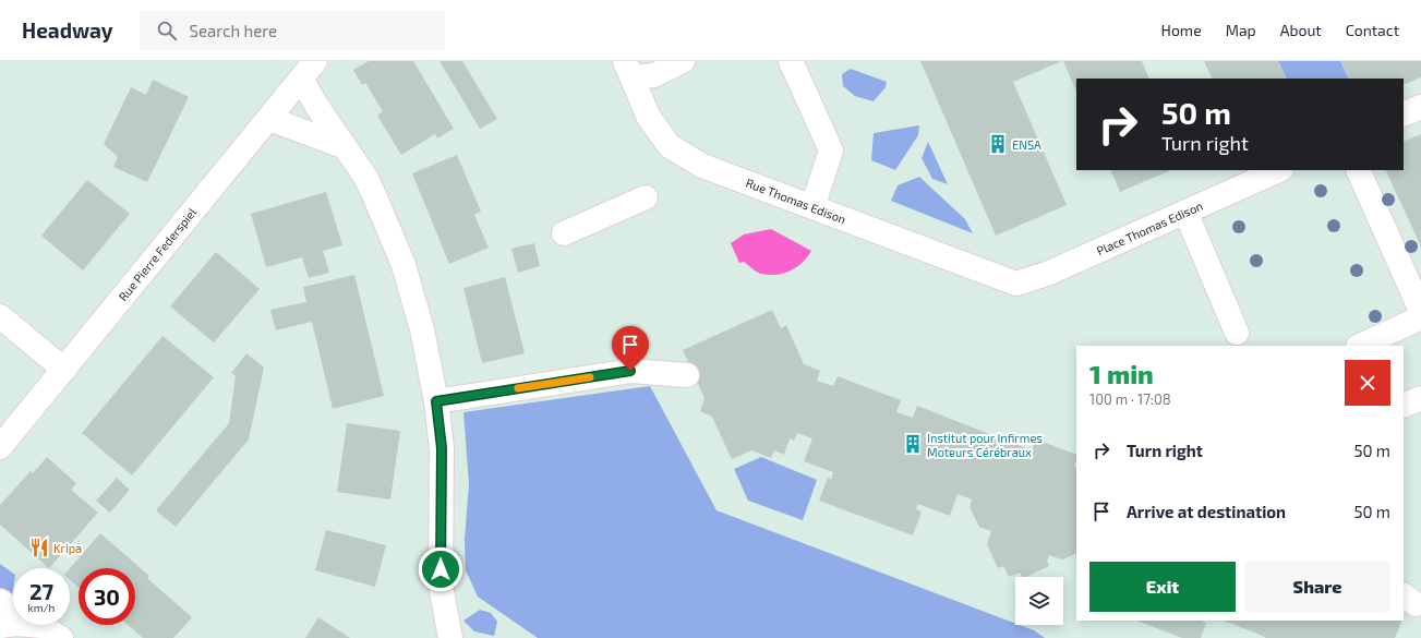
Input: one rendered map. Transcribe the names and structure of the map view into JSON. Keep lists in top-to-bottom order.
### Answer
{
  "streets": {
    "street": ["Rue Thomas Edison", "Place Thomas Edison", "Rue Pierre Federspiel"]
  },
  "crossings": [
    ["Rue Thomas Edison", "Place Thomas Edison"]
  ],
  "places": {
    "building": ["ENSA", "Institut pour Infirmes Moteurs Cérébraux"],
    "restaurant": ["Kripa"]
  },
  "page": {
    "header": "Headway",
    "search": "Search here",
    "nav": [
      "Home",
      "Map",
      "About",
      "Contact"
    ],
    "turn": ["50 m", "Turn right"],
    "heading": ["1 min", "100 m · 17:08"],
    "list": [
      {
        "name": "Turn right",
        "value": "50 m"
      },
      {
        "name": "Arrive at destination",
        "value": "50 m"
      }
    ],
    "buttons": ["Exit", "Share"],
    "speed": "27 km/h",
    "limit": "30"
  }
}
